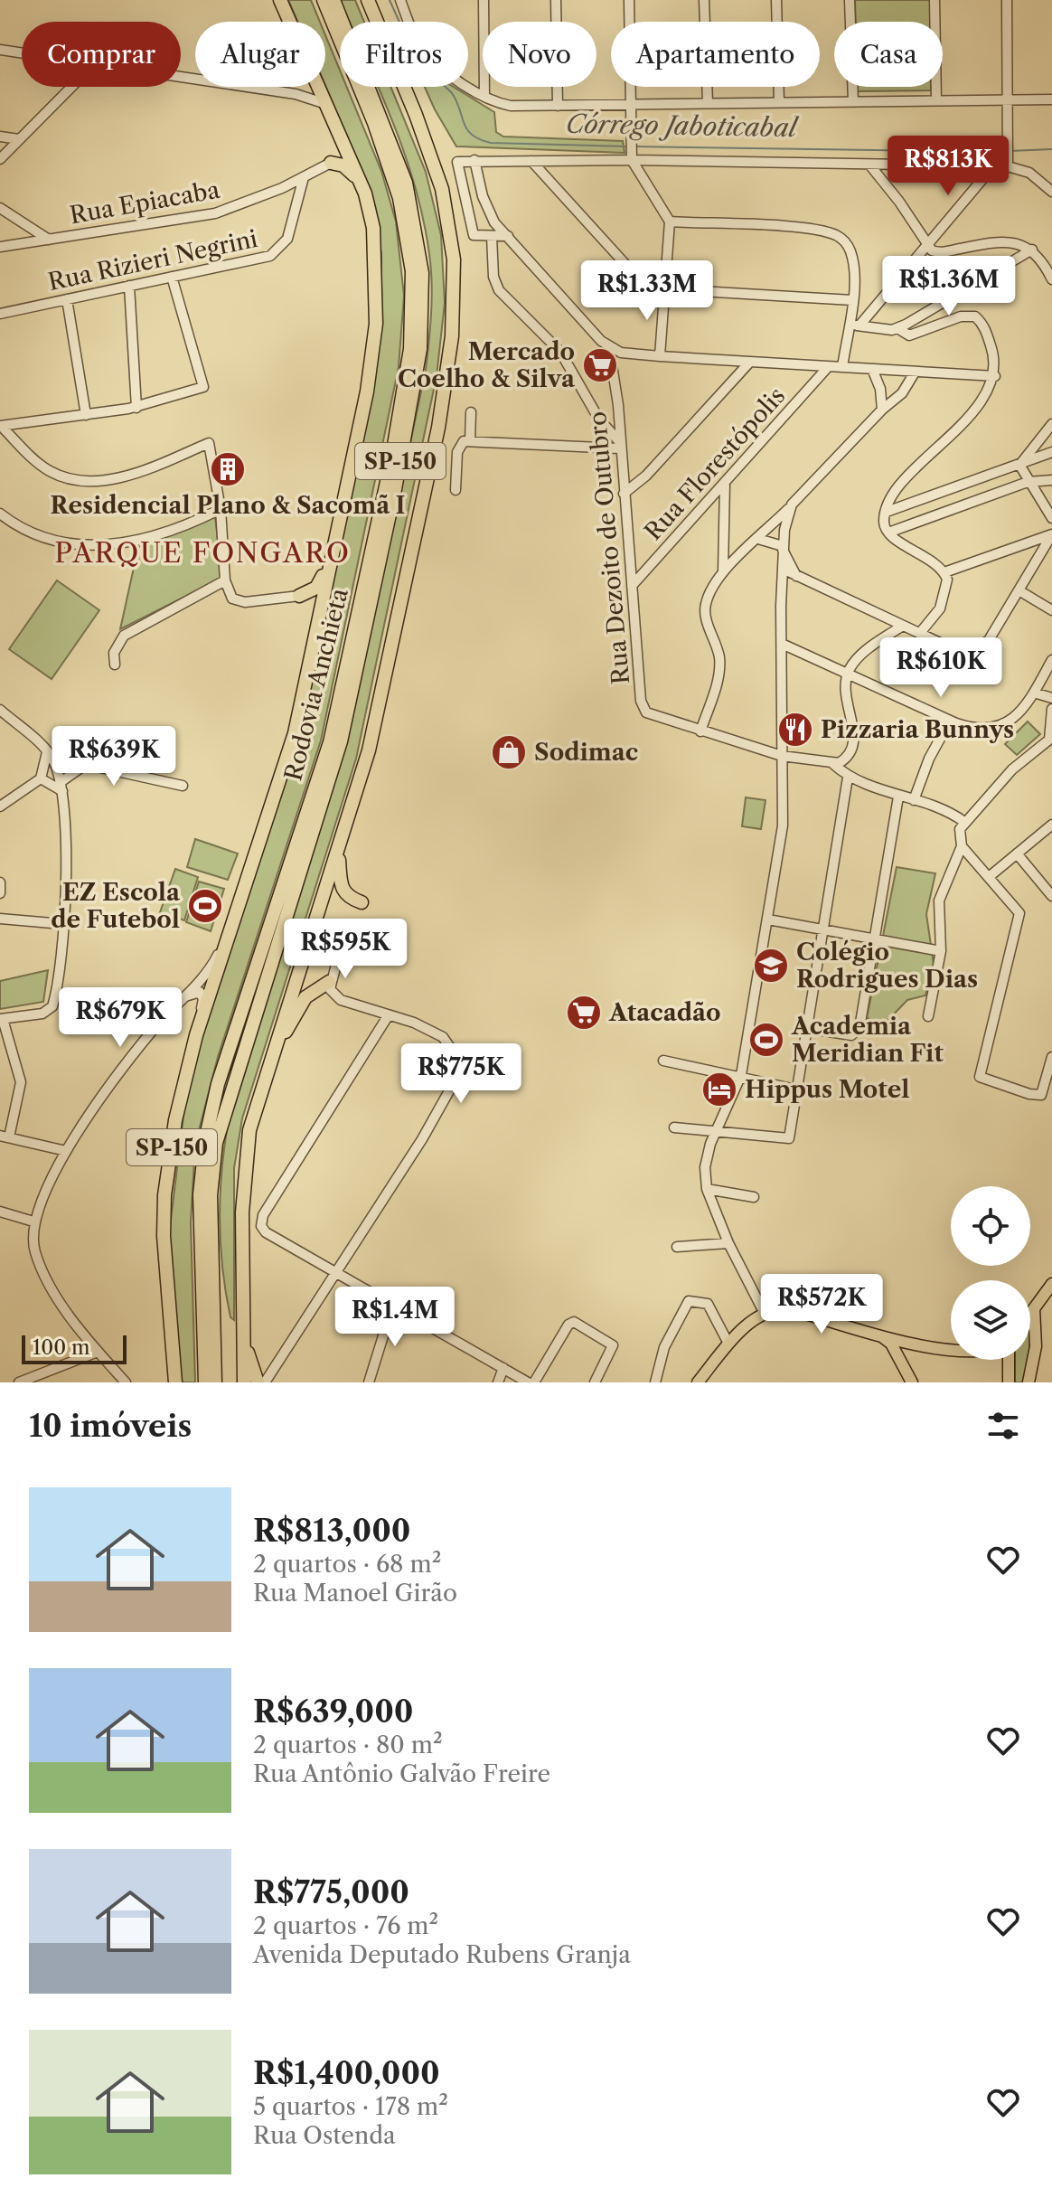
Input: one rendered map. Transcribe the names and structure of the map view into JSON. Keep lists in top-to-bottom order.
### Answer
{
  "streets": {
    "highway": ["SP-150", "Rodovia Anchieta"],
    "street": [
      "Rua Epiacaba",
      "Rua Rizieri Negrini",
      "Rua Florestópolis",
      "Rua Dezoito de Outubro"
    ]
  },
  "crossings": [
    ["Rua Epiacaba", "Rua Rizieri Negrini"],
    ["Rua Florestópolis", "Rua Dezoito de Outubro"]
  ],
  "districts": ["PARQUE FONGARO"],
  "water": ["Córrego Jaboticabal"],
  "places": {
    "supermarket": ["Mercado Coelho & Silva", "Atacadão"],
    "building": ["Residencial Plano & Sacomã I"],
    "restaurant": ["Pizzaria Bunnys"],
    "shop": ["Sodimac"],
    "sports": ["EZ Escola de Futebol", "Academia Meridian Fit"],
    "school or university": ["Colégio Rodrigues Dias"],
    "hotel": ["Hippus Motel"]
  },
  "scale_bar": "100 m",
  "page": {
    "chip": [
      "Comprar",
      "Alugar",
      "Filtros",
      "Novo",
      "Apartamento",
      "Casa"
    ],
    "price": [
      "R$813K",
      "R$1.36M",
      "R$1.33M",
      "R$610K",
      "R$639K",
      "R$595K",
      "R$679K",
      "R$775K",
      "R$572K",
      "R$1.4M"
    ],
    "scale": "100 m",
    "heading": "10 imóveis",
    "list": [
      {
        "name": "R$813,000",
        "note": "2 quartos · 68 m² · Rua Manoel Girão"
      },
      {
        "name": "R$639,000",
        "note": "2 quartos · 80 m² · Rua Antônio Galvão Freire"
      },
      {
        "name": "R$775,000",
        "note": "2 quartos · 76 m² · Avenida Deputado Rubens Granja"
      },
      {
        "name": "R$1,400,000",
        "note": "5 quartos · 178 m² · Rua Ostenda"
      }
    ]
  }
}
